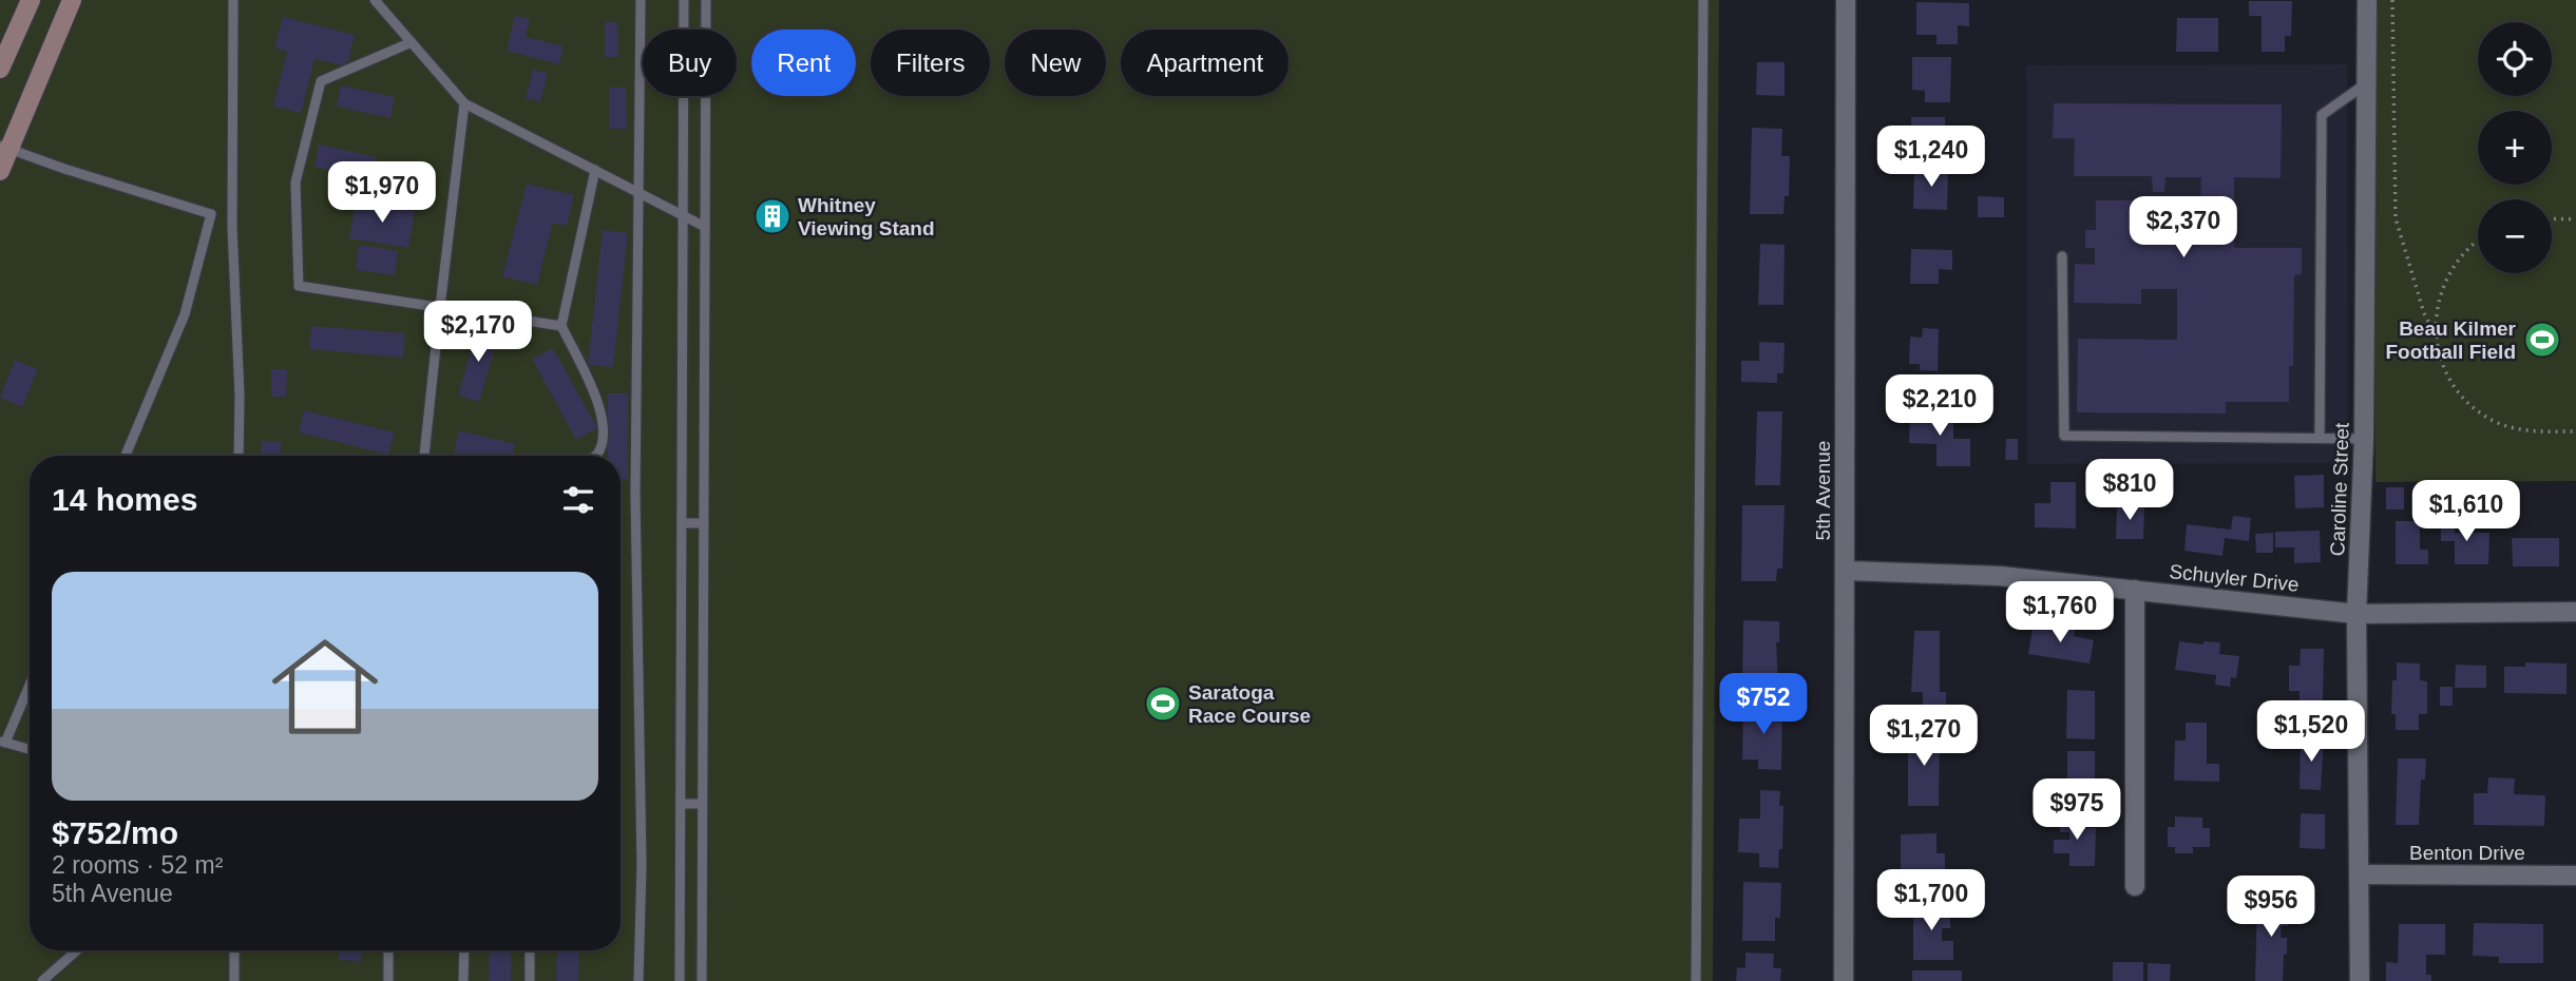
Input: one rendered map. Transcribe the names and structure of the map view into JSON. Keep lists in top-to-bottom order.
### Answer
{
  "streets": {
    "street": [
      "Caroline Street",
      "5th Avenue",
      "Schuyler Drive",
      "Benton Drive"
    ]
  },
  "crossings": [
    ["Caroline Street", "Schuyler Drive"],
    ["Caroline Street", "Benton Drive"],
    ["5th Avenue", "Schuyler Drive"]
  ],
  "places": {
    "building": ["Whitney Viewing Stand"],
    "sports": ["Beau Kilmer Football Field", "Saratoga Race Course"]
  },
  "page": {
    "map_buttons": ["+", "−"],
    "chip": [
      "Buy",
      "Rent",
      "Filters",
      "New",
      "Apartment"
    ],
    "price": [
      "$1,240",
      "$1,970",
      "$2,370",
      "$2,170",
      "$2,210",
      "$810",
      "$1,610",
      "$1,760",
      "$752",
      "$1,520",
      "$1,270",
      "$975",
      "$1,700",
      "$956"
    ],
    "heading": "14 homes",
    "list": [
      {
        "name": "$752/mo",
        "note": "2 rooms · 52 m² · 5th Avenue"
      }
    ]
  }
}
